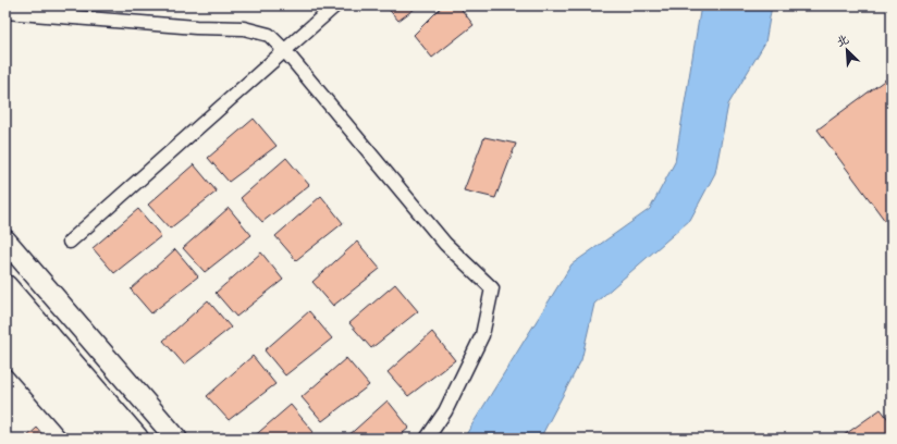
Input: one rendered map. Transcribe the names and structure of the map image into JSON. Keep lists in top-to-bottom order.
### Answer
{
  "north": "top left"
}
